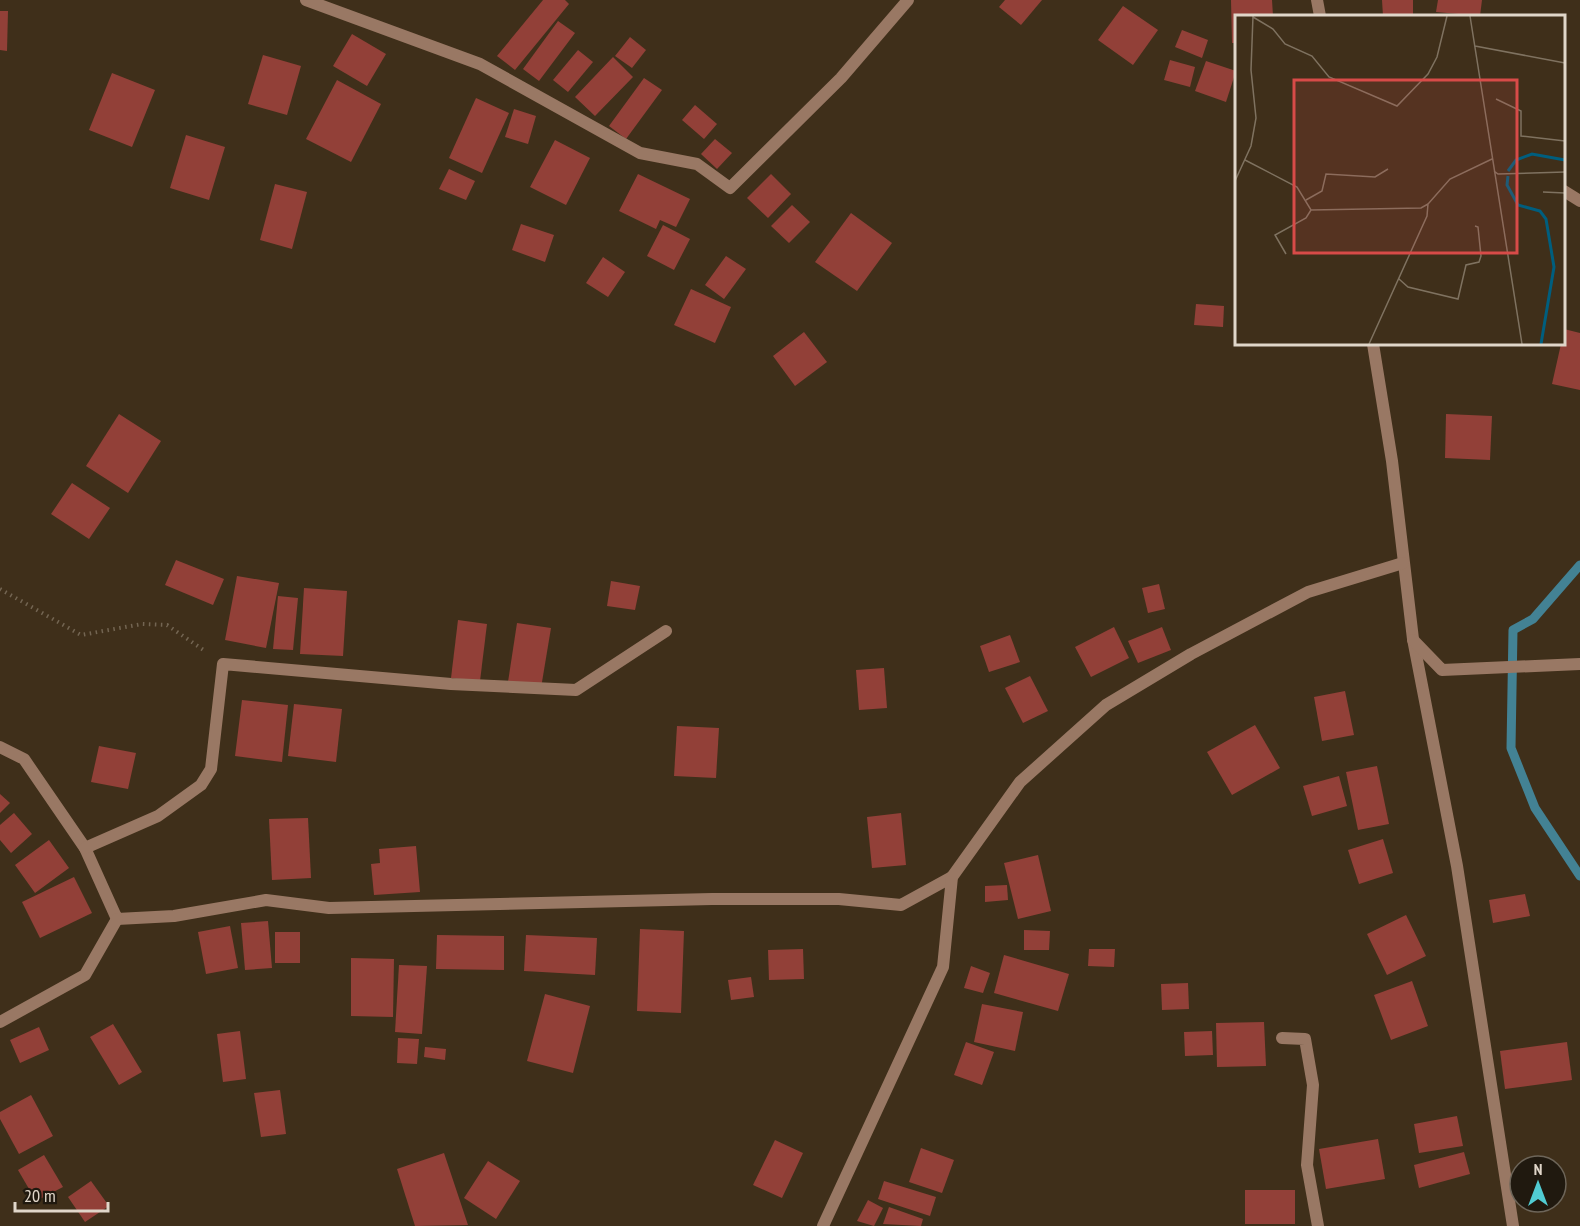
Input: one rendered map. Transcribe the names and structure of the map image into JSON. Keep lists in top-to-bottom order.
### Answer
{
  "scale_bar": "20 m",
  "north": "top"
}
